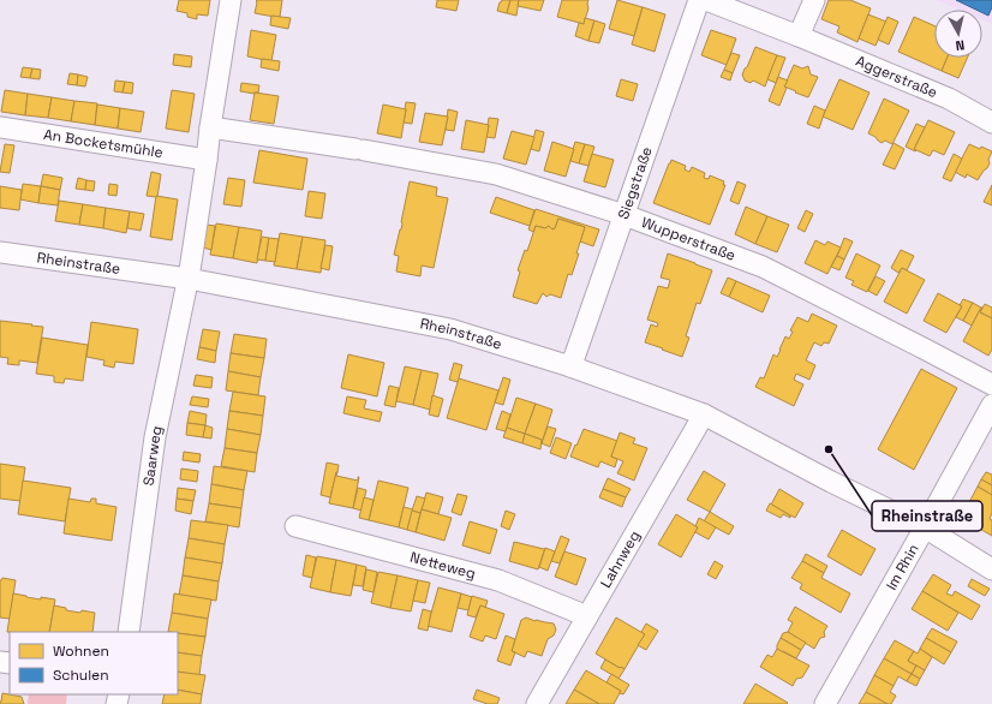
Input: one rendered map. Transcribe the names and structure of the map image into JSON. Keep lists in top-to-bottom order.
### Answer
{
  "streets": {
    "street": [
      "Aggerstraße",
      "An Bocketsmühle",
      "Siegstraße",
      "Wupperstraße",
      "Rheinstraße",
      "Saarweg",
      "Lahnweg",
      "Netteweg",
      "Im Rhin"
    ]
  },
  "crossings": [
    ["Siegstraße", "Wupperstraße"],
    ["Siegstraße", "Rheinstraße"],
    ["Rheinstraße", "Saarweg"],
    ["Rheinstraße", "Lahnweg"],
    ["Rheinstraße", "Im Rhin"],
    ["Lahnweg", "Netteweg"]
  ],
  "places": ["Rheinstraße"],
  "legend": ["Wohnen", "Schulen"],
  "north": "bottom"
}
